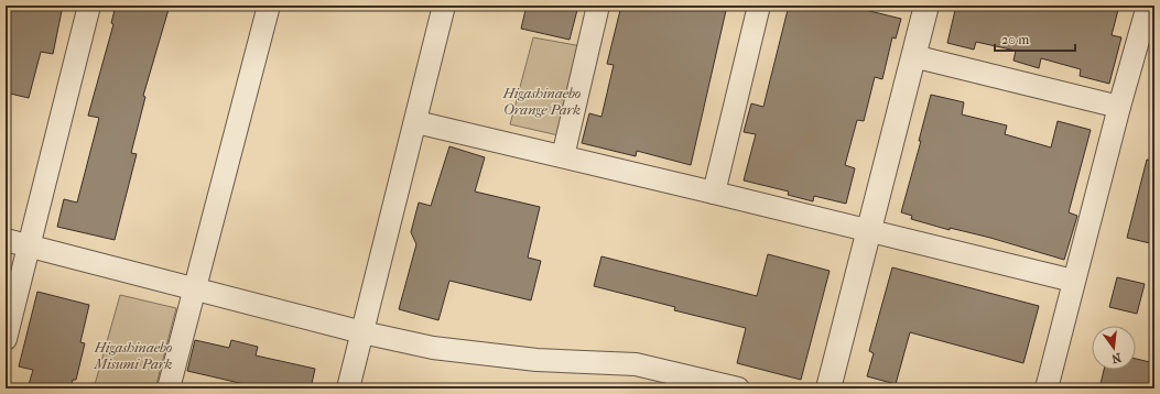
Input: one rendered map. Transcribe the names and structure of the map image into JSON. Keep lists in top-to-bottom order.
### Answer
{
  "parks": ["Higashinaebo Orange Park", "Higashinaebo Misumi Park"],
  "scale_bar": "20 m",
  "north": "bottom"
}
